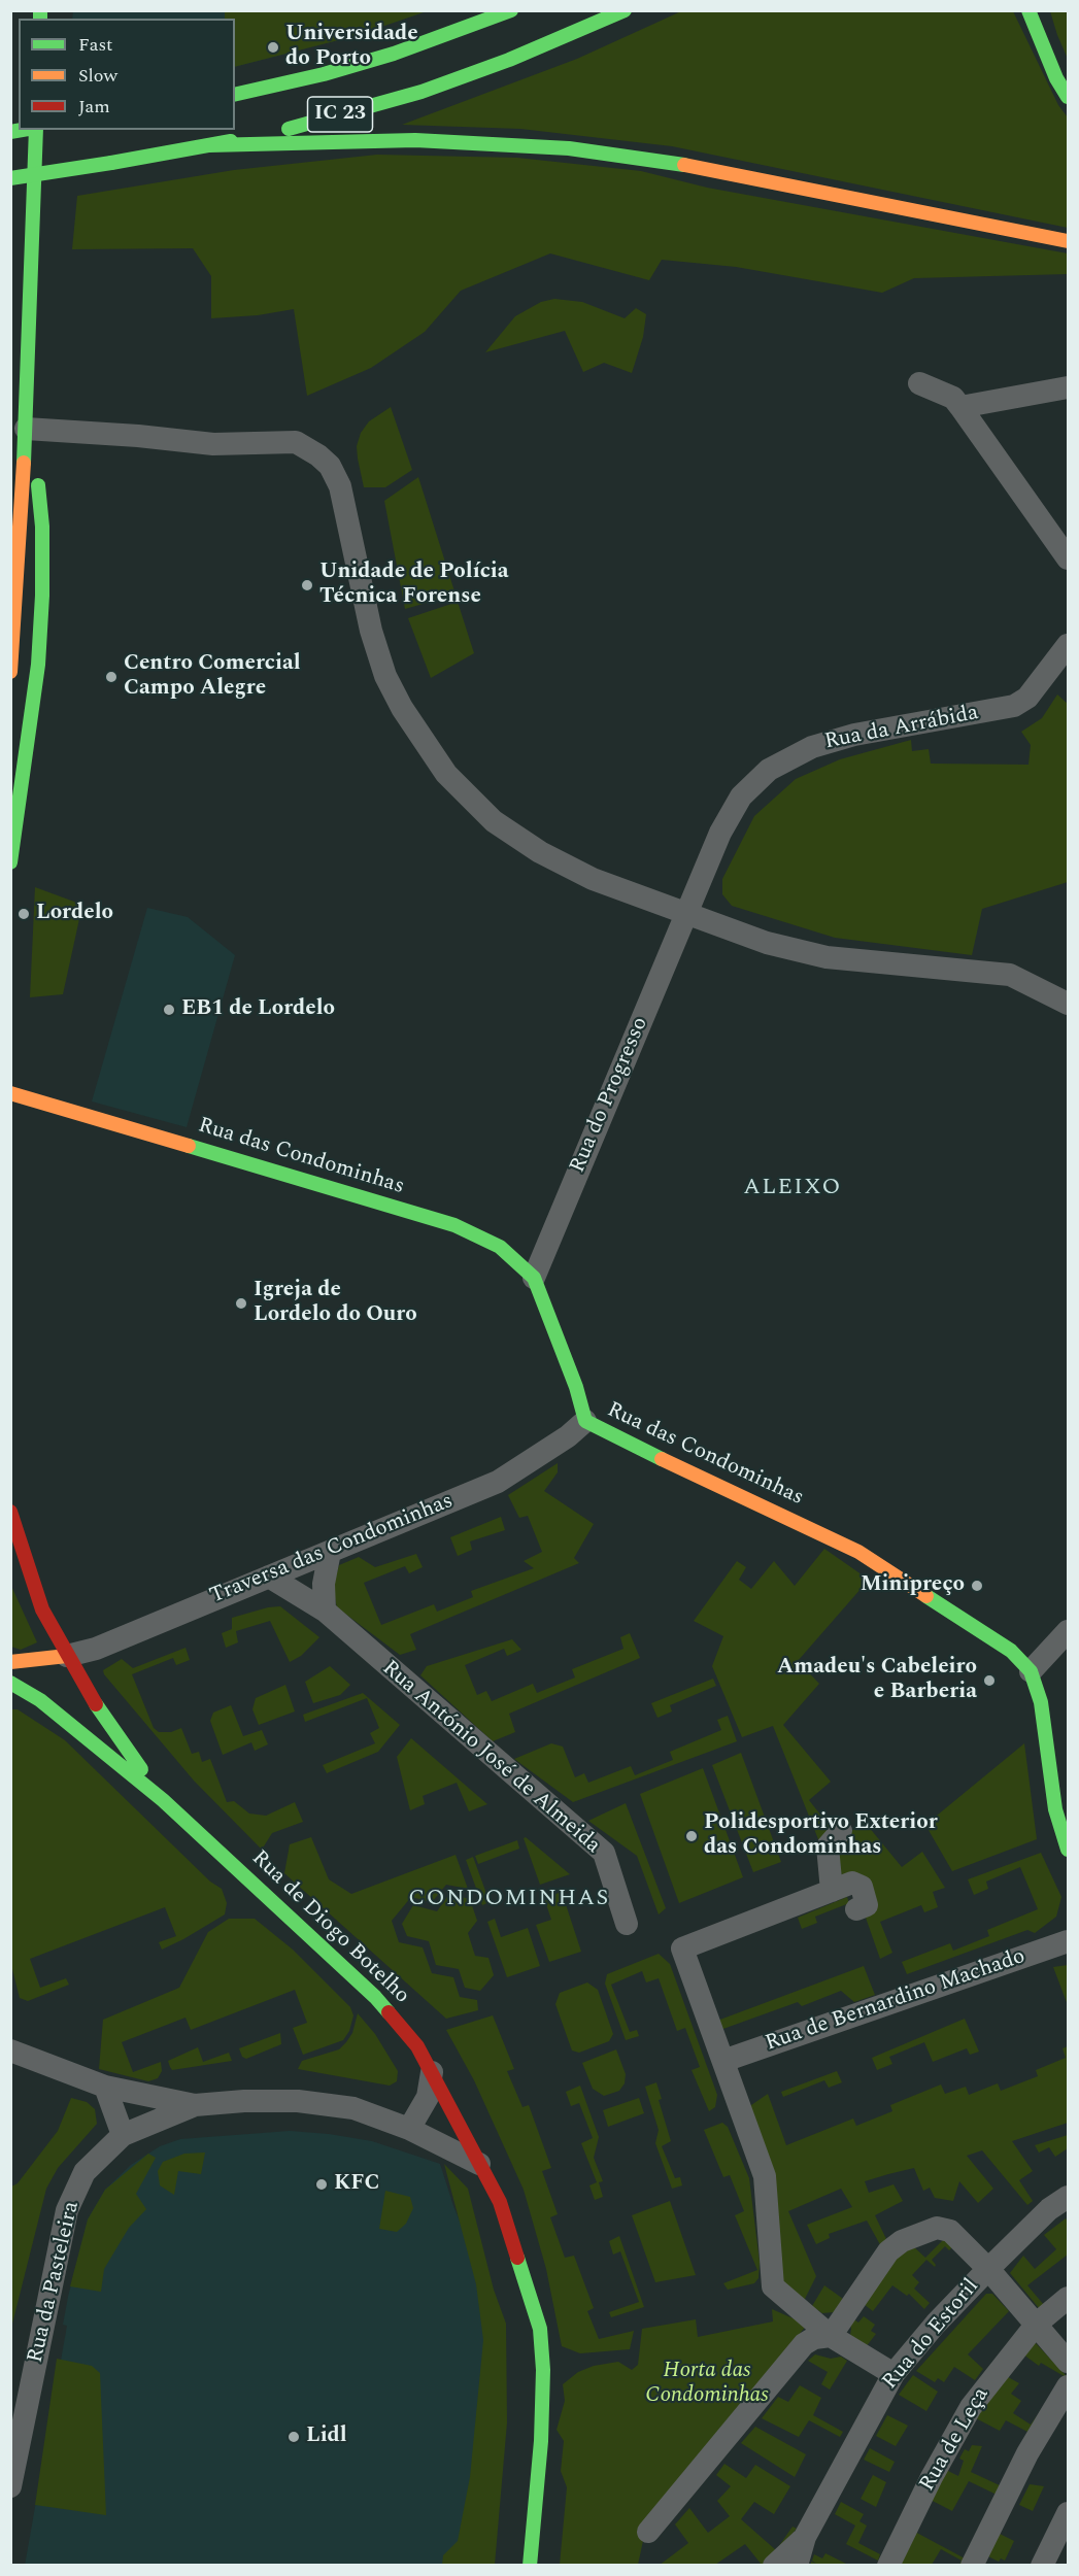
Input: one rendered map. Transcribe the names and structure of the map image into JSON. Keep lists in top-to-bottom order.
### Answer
{
  "streets": {
    "main road": ["IC 23", "Rua das Condominhas", "Rua de Diogo Botelho"],
    "street": [
      "Rua da Arrábida",
      "Rua do Progresso",
      "Traversa das Condominhas",
      "Rua António José de Almeida",
      "Rua de Bernardino Machado",
      "Rua da Pasteleira",
      "Rua do Estoril",
      "Rua de Leça"
    ]
  },
  "crossings": [
    ["Rua da Arrábida", "Rua do Progresso"],
    ["Rua do Progresso", "Rua das Condominhas"],
    ["Rua das Condominhas", "Traversa das Condominhas"],
    ["Traversa das Condominhas", "Rua António José de Almeida"],
    ["Traversa das Condominhas", "Rua de Diogo Botelho"]
  ],
  "districts": ["ALEIXO", "CONDOMINHAS"],
  "parks": ["Horta das Condominhas"],
  "places": [
    "Universidade do Porto",
    "Unidade de Polícia Técnica Forense",
    "Centro Comercial Campo Alegre",
    "Lordelo",
    "EB1 de Lordelo",
    "Igreja de Lordelo do Ouro",
    "Minipreço",
    "Amadeu's Cabeleiro e Barberia",
    "Polidesportivo Exterior das Condominhas",
    "KFC",
    "Lidl"
  ],
  "legend": ["Fast", "Slow", "Jam"]
}
